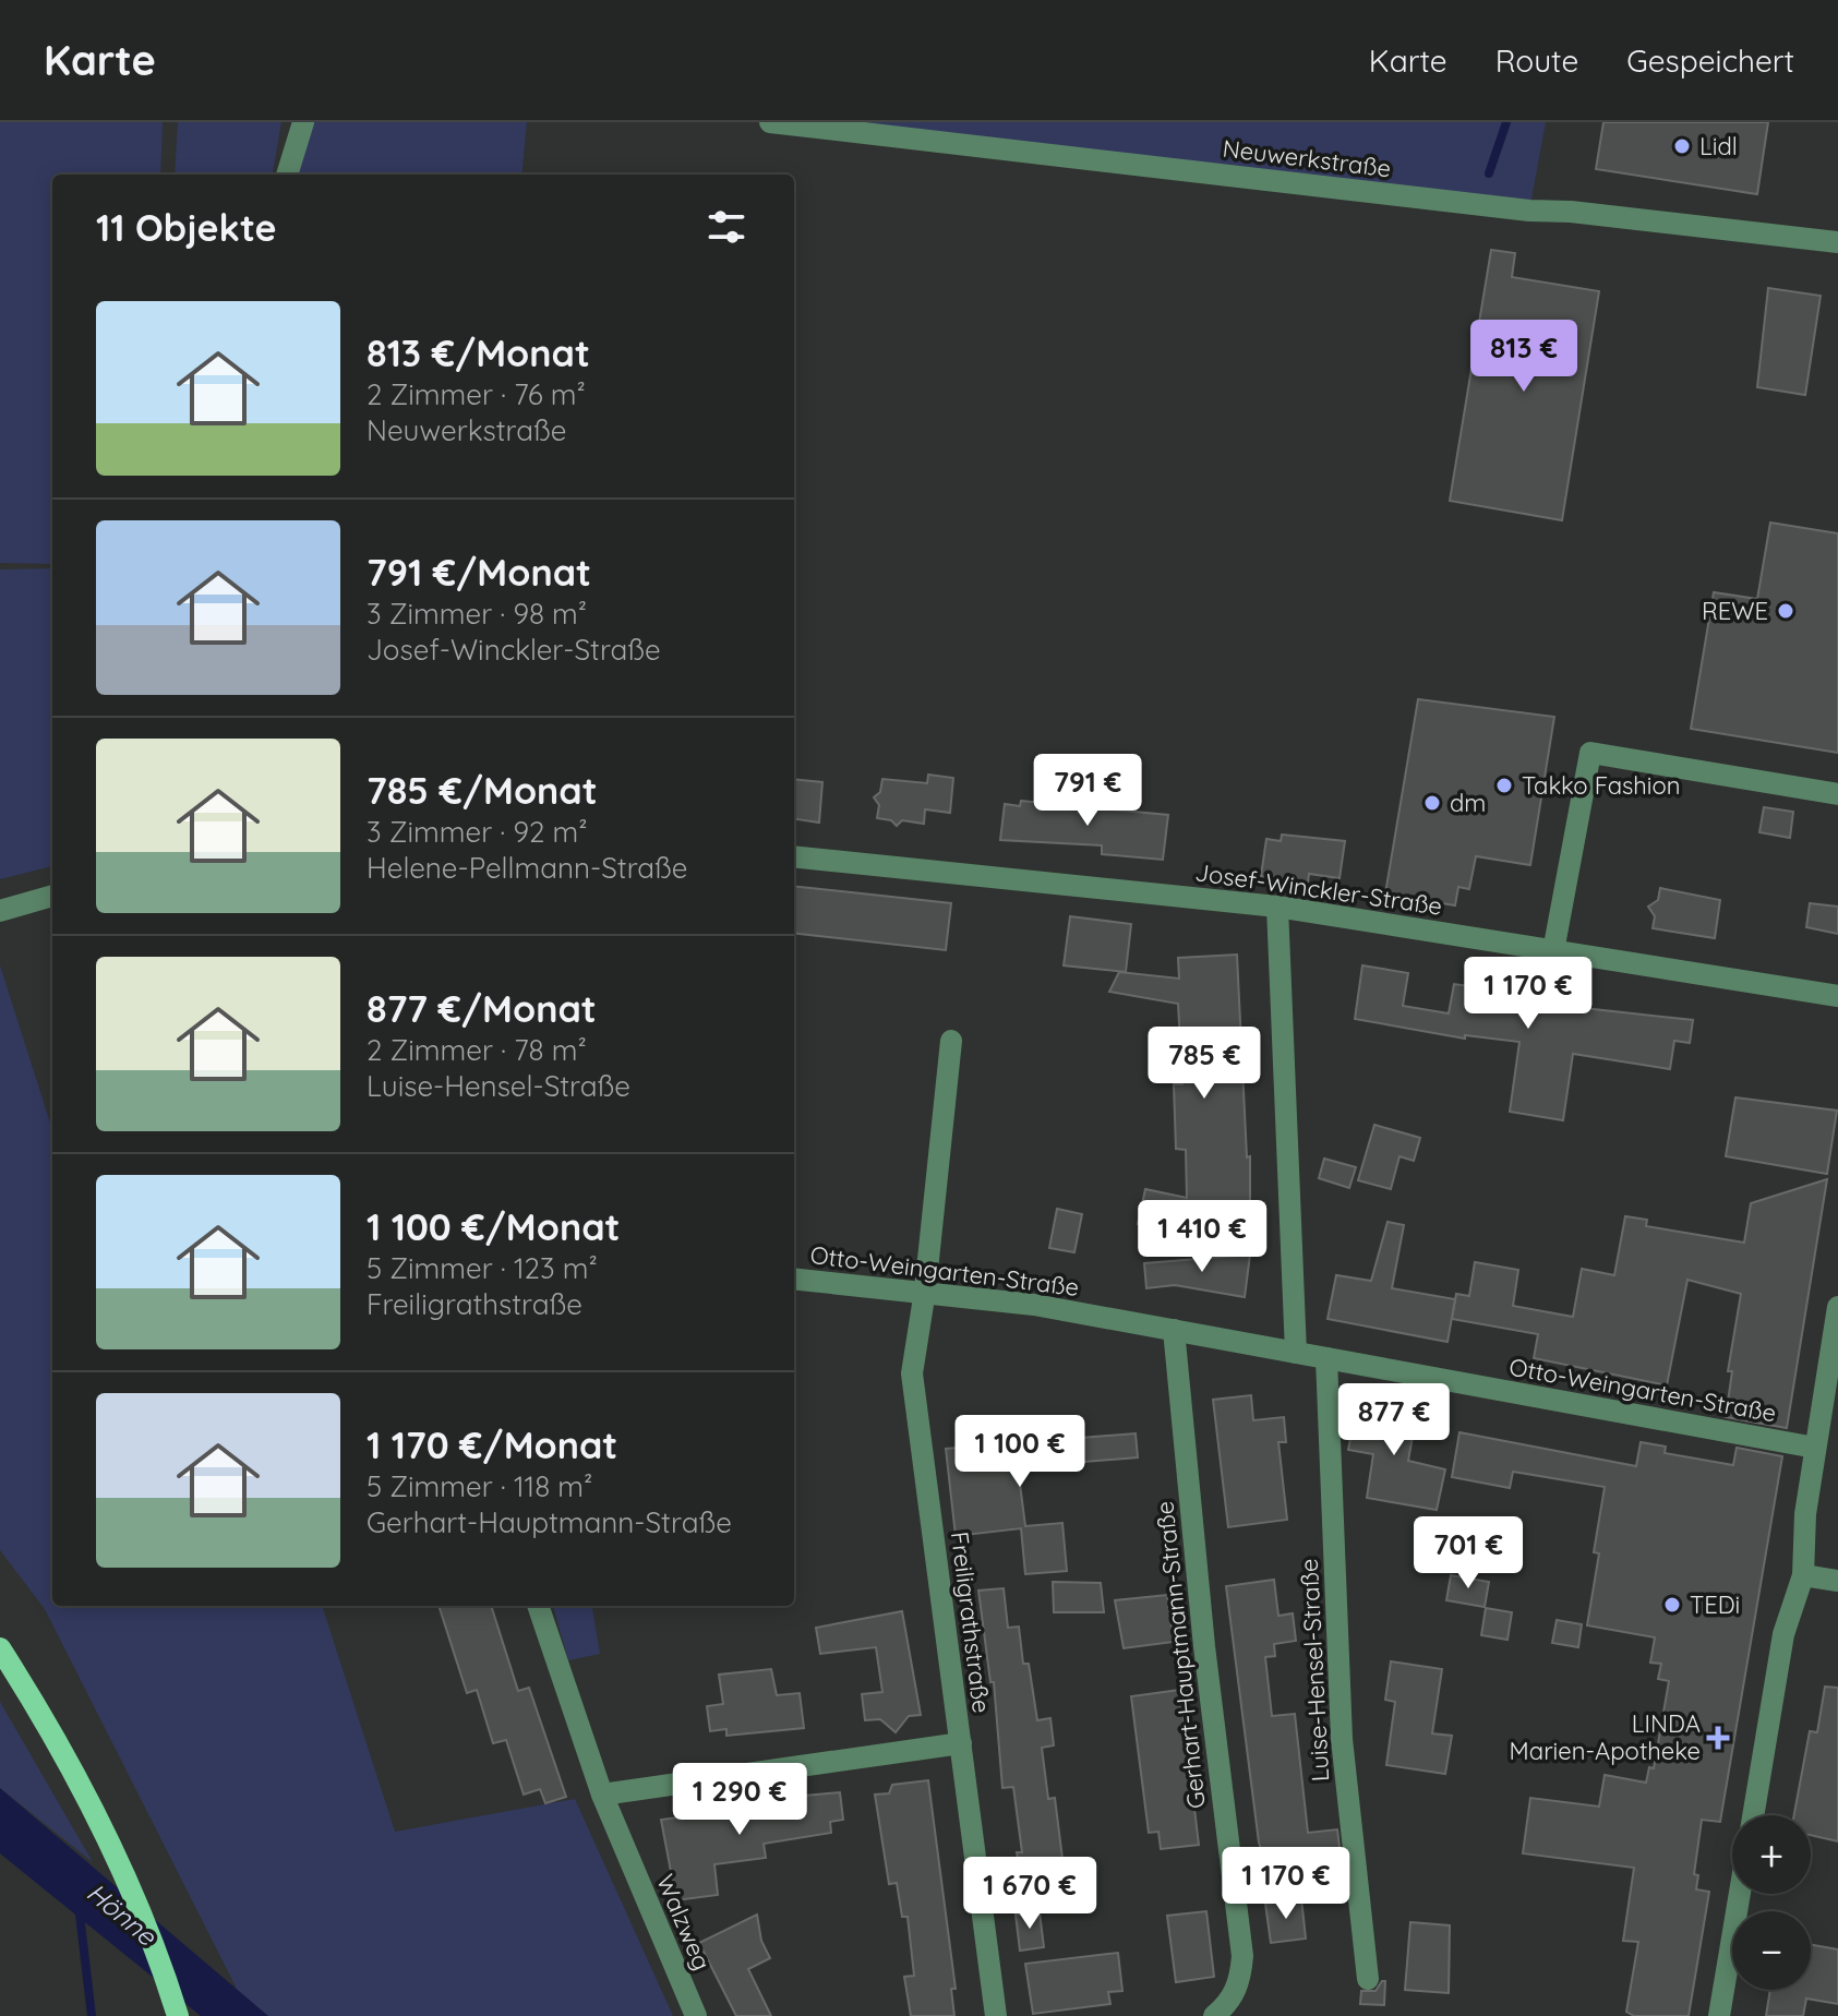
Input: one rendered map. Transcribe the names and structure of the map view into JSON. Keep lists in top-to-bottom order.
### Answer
{
  "streets": {
    "street": [
      "Neuwerkstraße",
      "Josef-Winckler-Straße",
      "Otto-Weingarten-Straße",
      "Freiligrathstraße",
      "Gerhart-Hauptmann-Straße",
      "Luise-Hensel-Straße",
      "Walzweg"
    ]
  },
  "crossings": [
    ["Otto-Weingarten-Straße", "Freiligrathstraße"],
    ["Otto-Weingarten-Straße", "Gerhart-Hauptmann-Straße"],
    ["Otto-Weingarten-Straße", "Luise-Hensel-Straße"],
    ["Freiligrathstraße", "Walzweg"]
  ],
  "water": ["Hönne"],
  "places": {
    "other": [
      "Lidl",
      "REWE",
      "Takko Fashion",
      "dm",
      "TEDi"
    ],
    "health": ["LINDA Marien-Apotheke"]
  },
  "page": {
    "header": "Karte",
    "nav": ["Karte", "Route", "Gespeichert"],
    "heading": "11 Objekte",
    "list": [
      {
        "name": "813 €/Monat",
        "note": "2 Zimmer · 76 m² · Neuwerkstraße"
      },
      {
        "name": "791 €/Monat",
        "note": "3 Zimmer · 98 m² · Josef-Winckler-Straße"
      },
      {
        "name": "785 €/Monat",
        "note": "3 Zimmer · 92 m² · Helene-Pellmann-Straße"
      },
      {
        "name": "877 €/Monat",
        "note": "2 Zimmer · 78 m² · Luise-Hensel-Straße"
      },
      {
        "name": "1 100 €/Monat",
        "note": "5 Zimmer · 123 m² · Freiligrathstraße"
      },
      {
        "name": "1 170 €/Monat",
        "note": "5 Zimmer · 118 m² · Gerhart-Hauptmann-Straße"
      }
    ],
    "price": [
      "813 €",
      "791 €",
      "1 170 €",
      "785 €",
      "1 410 €",
      "877 €",
      "1 100 €",
      "701 €",
      "1 290 €",
      "1 170 €",
      "1 670 €"
    ],
    "map_buttons": ["+", "−"]
  }
}
